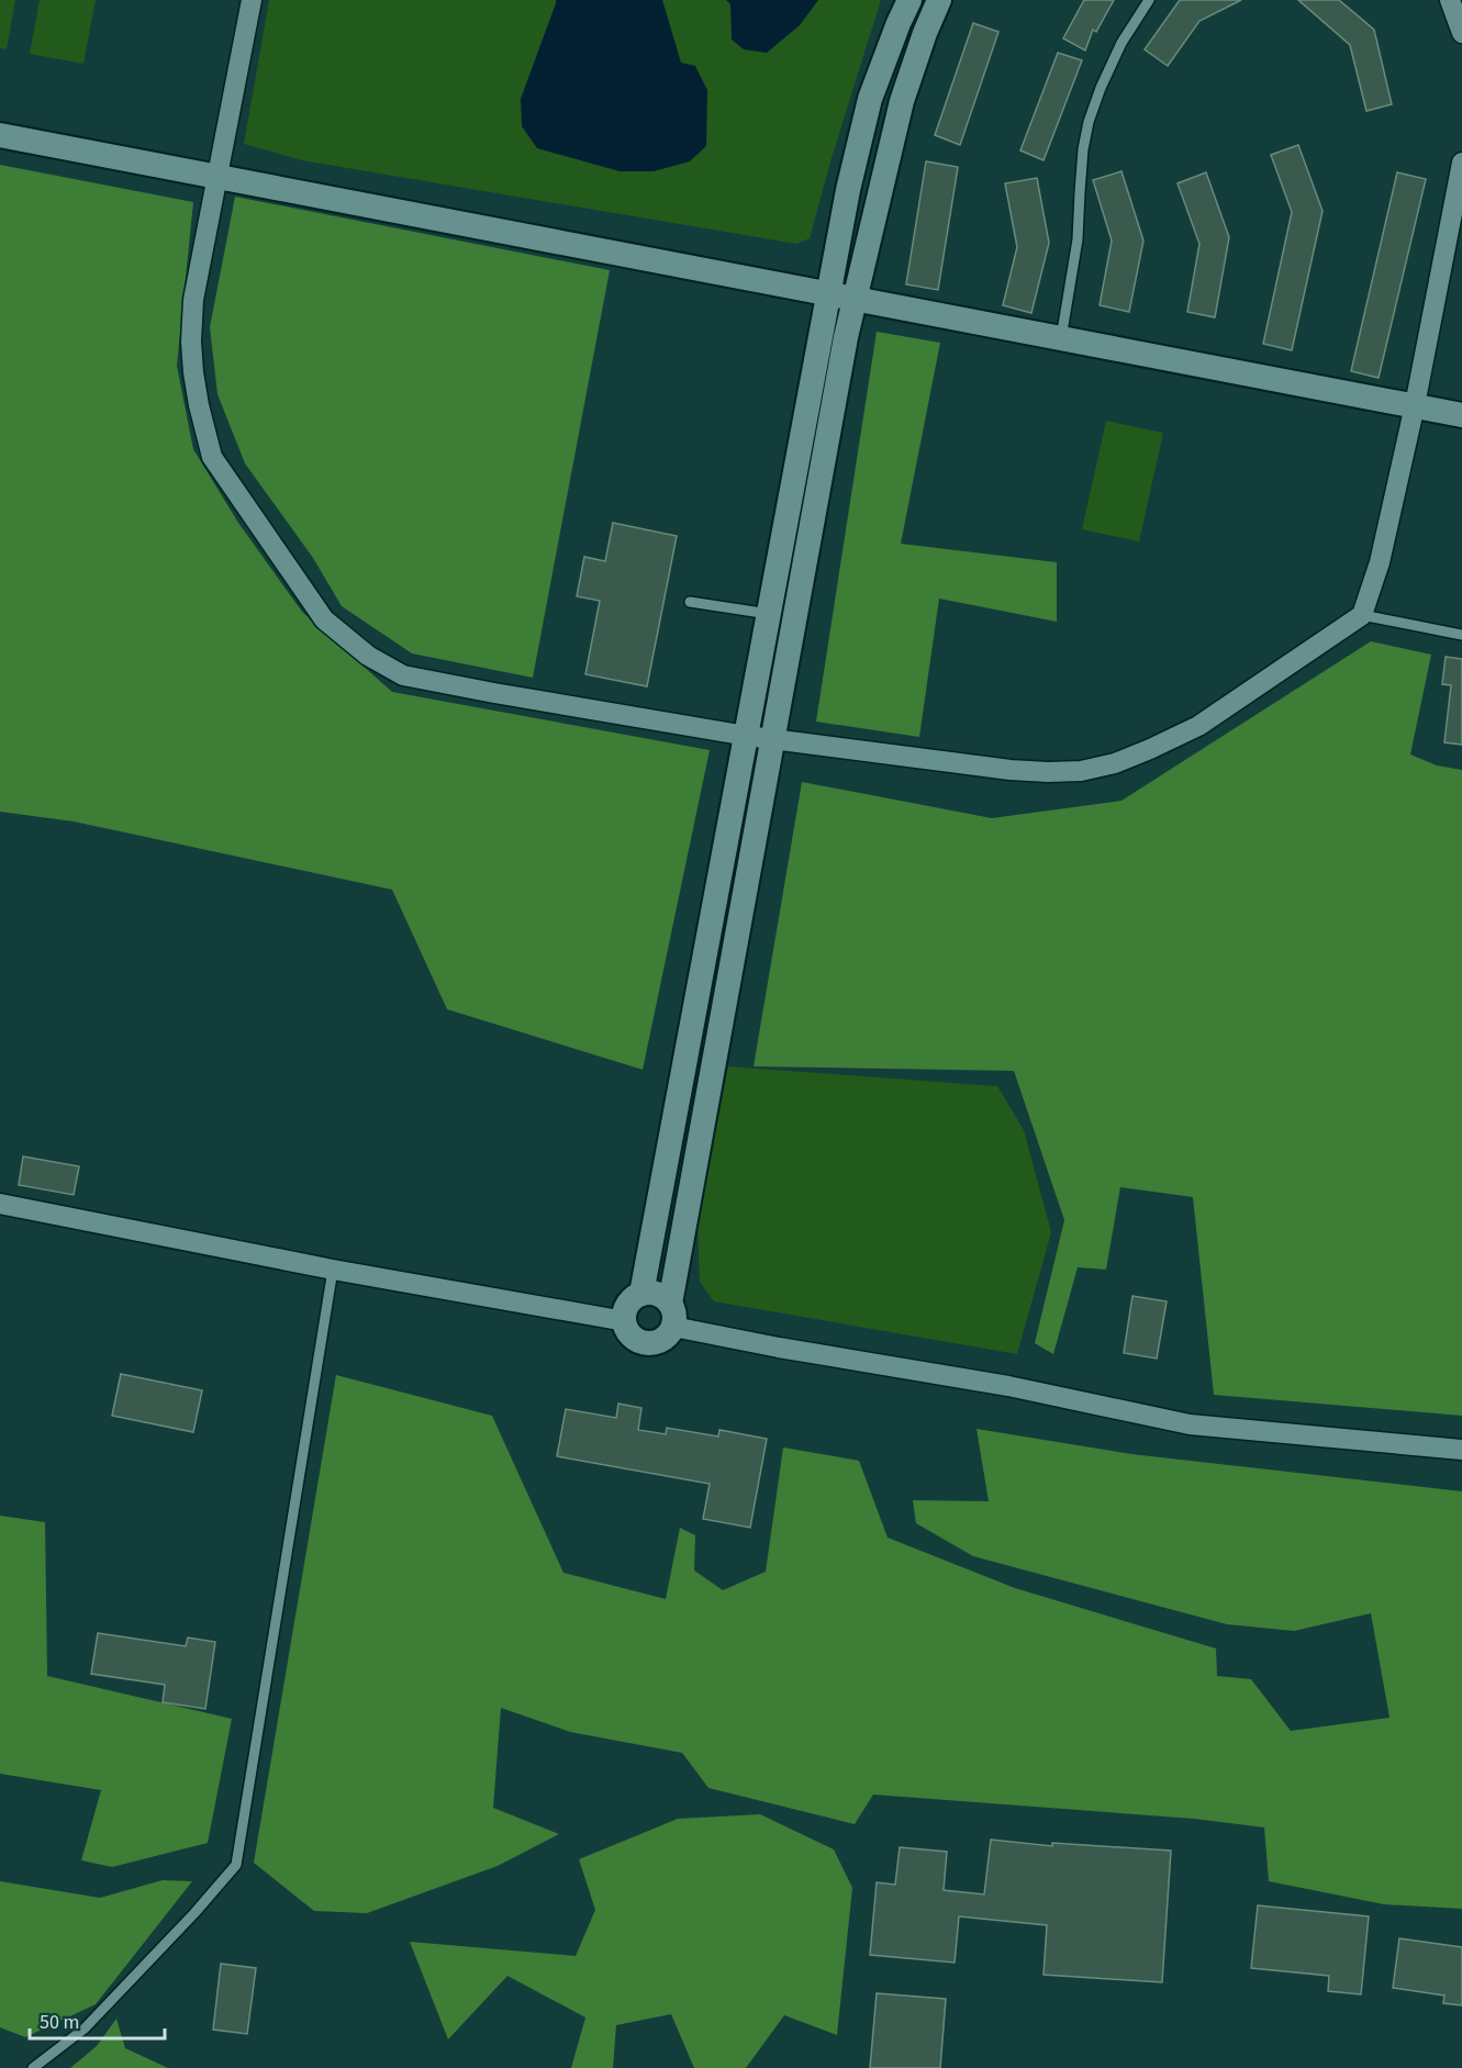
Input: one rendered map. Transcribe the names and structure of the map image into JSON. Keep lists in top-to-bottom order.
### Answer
{
  "scale_bar": "50 m"
}
